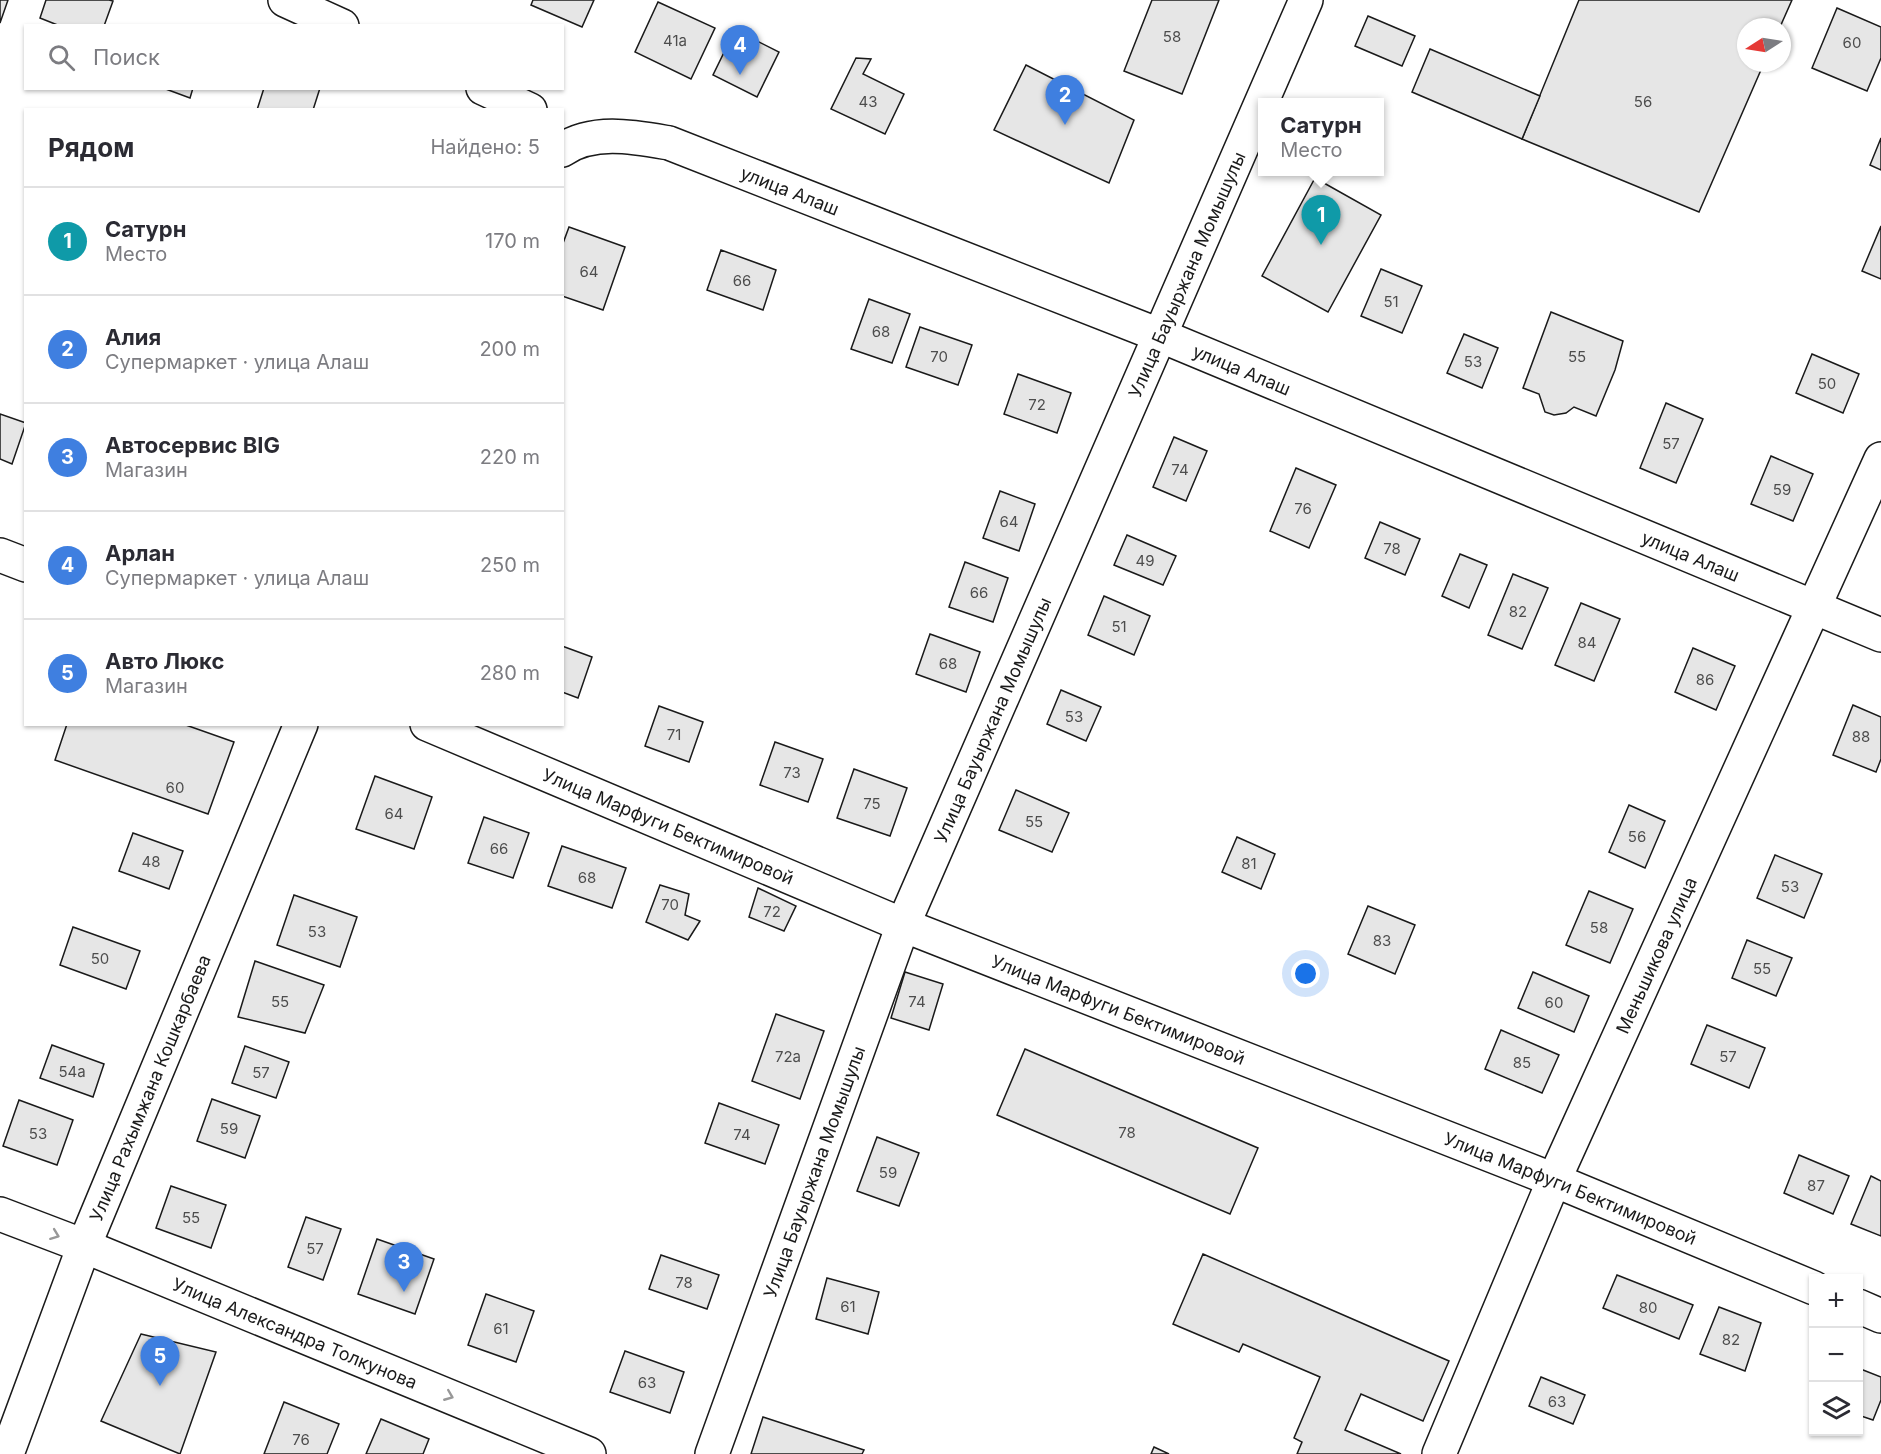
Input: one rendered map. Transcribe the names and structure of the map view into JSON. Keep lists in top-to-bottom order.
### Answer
{
  "streets": {
    "street": [
      "улица Алаш",
      "Улица Бауыржана Момышулы",
      "Улица Марфуги Бектимировой",
      "Меньшикова улица",
      "Улица Рахымжана Кошкарбаева",
      "Улица Александра Толкунова"
    ]
  },
  "crossings": [
    ["улица Алаш", "Улица Бауыржана Момышулы"],
    ["улица Алаш", "Меньшикова улица"],
    ["Улица Бауыржана Момышулы", "Улица Марфуги Бектимировой"],
    ["Улица Марфуги Бектимировой", "Меньшикова улица"],
    ["Улица Рахымжана Кошкарбаева", "Улица Александра Толкунова"]
  ],
  "one_way": ["Улица Александра Толкунова"],
  "house_numbers": [
    "58",
    "41а",
    "60",
    "43",
    "56",
    "64",
    "66",
    "51",
    "68",
    "70",
    "55",
    "53",
    "50",
    "72",
    "57",
    "74",
    "59",
    "76",
    "64",
    "78",
    "49",
    "66",
    "82",
    "51",
    "84",
    "68",
    "86",
    "53",
    "71",
    "88",
    "73",
    "60",
    "75",
    "64",
    "55",
    "56",
    "66",
    "48",
    "81",
    "68",
    "53",
    "70",
    "72",
    "58",
    "53",
    "83",
    "50",
    "55",
    "55",
    "74",
    "60",
    "72а",
    "57",
    "85",
    "54а",
    "57",
    "59",
    "78",
    "53",
    "74",
    "59",
    "87",
    "55",
    "57",
    "78",
    "61",
    "80",
    "61",
    "82",
    "63",
    "63",
    "76"
  ],
  "north": "left",
  "page": {
    "search": "Поиск",
    "pins": [
      "4",
      "2",
      "1",
      "3",
      "5"
    ],
    "popup": ["Сатурн", "Место"],
    "heading": ["Рядом", "Найдено: 5"],
    "list": [
      {
        "mark": "1",
        "name": "Сатурн",
        "note": "Место",
        "value": "170 m"
      },
      {
        "mark": "2",
        "name": "Алия",
        "note": "Супермаркет · улица Алаш",
        "value": "200 m"
      },
      {
        "mark": "3",
        "name": "Автосервис BIG",
        "note": "Магазин",
        "value": "220 m"
      },
      {
        "mark": "4",
        "name": "Арлан",
        "note": "Супермаркет · улица Алаш",
        "value": "250 m"
      },
      {
        "mark": "5",
        "name": "Авто Люкс",
        "note": "Магазин",
        "value": "280 m"
      }
    ],
    "map_buttons": ["+", "−"]
  }
}
